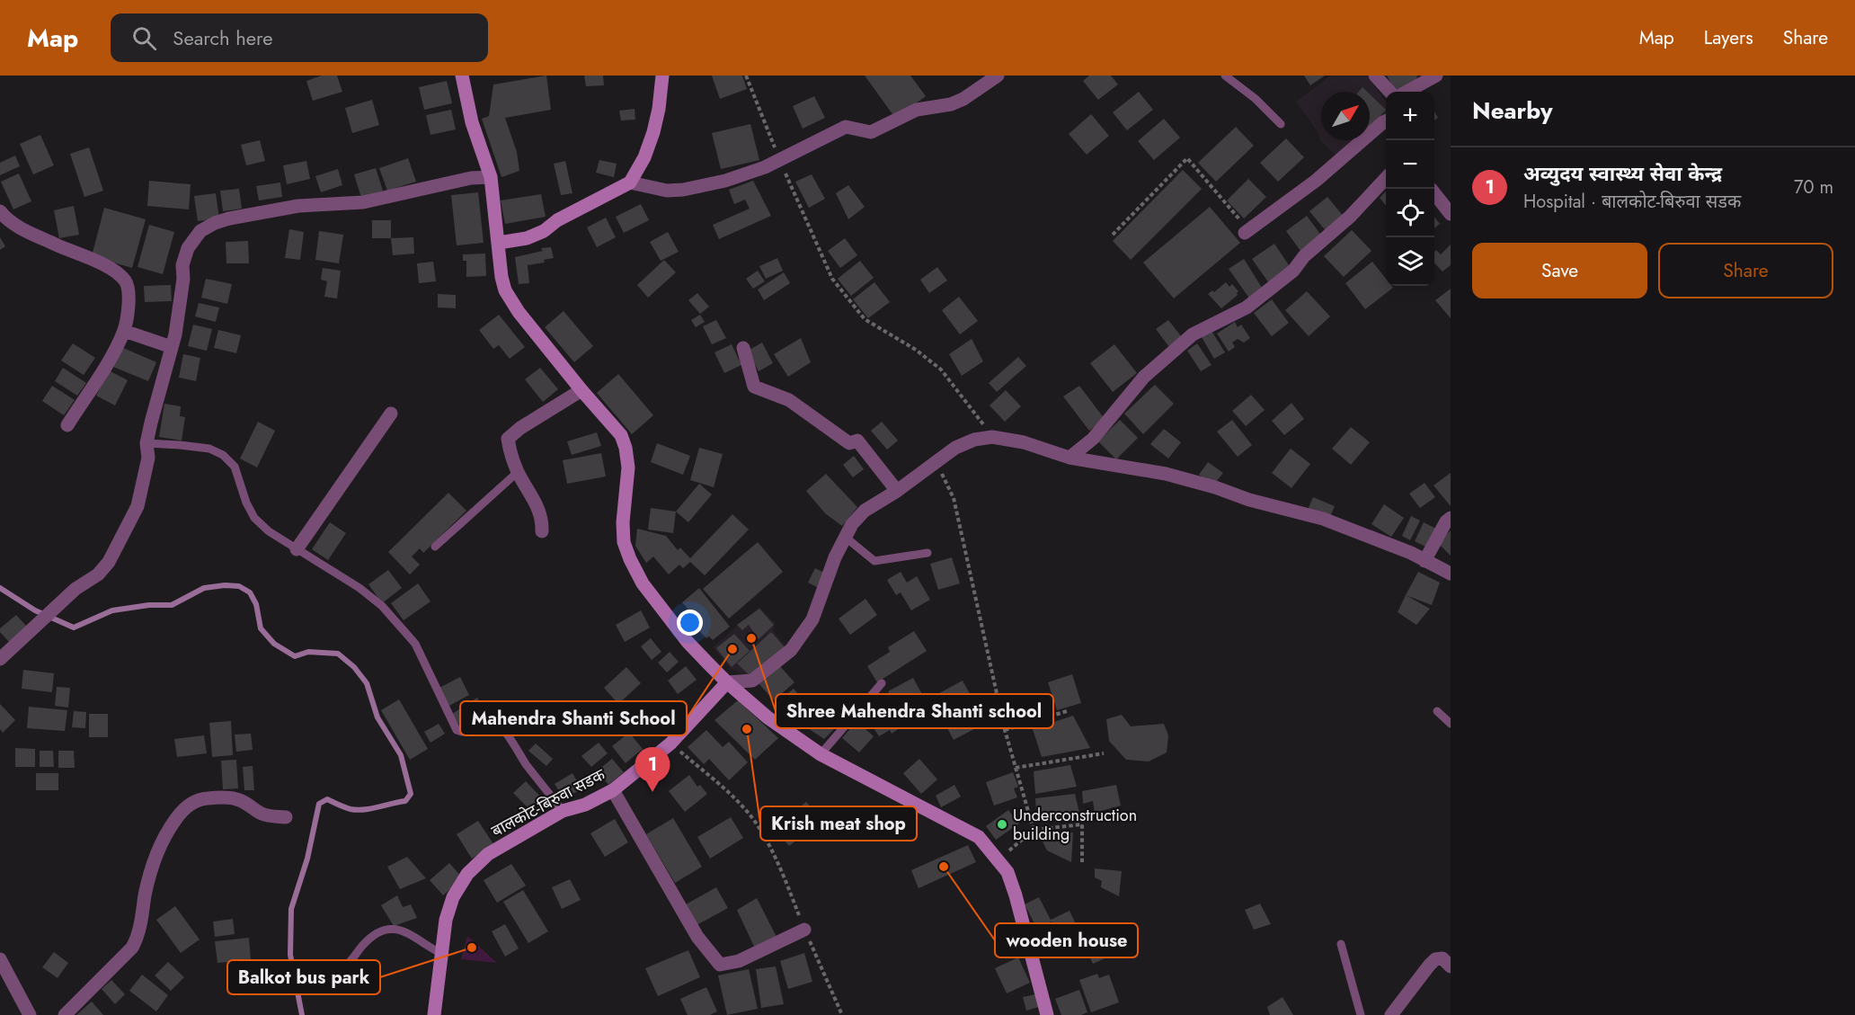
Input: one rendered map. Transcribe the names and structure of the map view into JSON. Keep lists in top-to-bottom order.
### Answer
{
  "streets": {
    "main road": ["बालकोट-बिरुवा सडक"]
  },
  "places": [
    "Shree Mahendra Shanti school",
    "Mahendra Shanti School",
    "Krish meat shop",
    "Underconstruction building",
    "wooden house",
    "Balkot bus park"
  ],
  "north": "top right",
  "page": {
    "header": "Map",
    "search": "Search here",
    "nav": ["Map", "Layers", "Share"],
    "heading": "Nearby",
    "map_buttons": ["+", "−"],
    "list": [
      {
        "mark": "1",
        "name": "अव्युदय स्वास्थ्य सेवा केन्द्र",
        "note": "Hospital · बालकोट-बिरुवा सडक",
        "value": "70 m"
      }
    ],
    "buttons": ["Save", "Share"],
    "pins": "1"
  }
}
